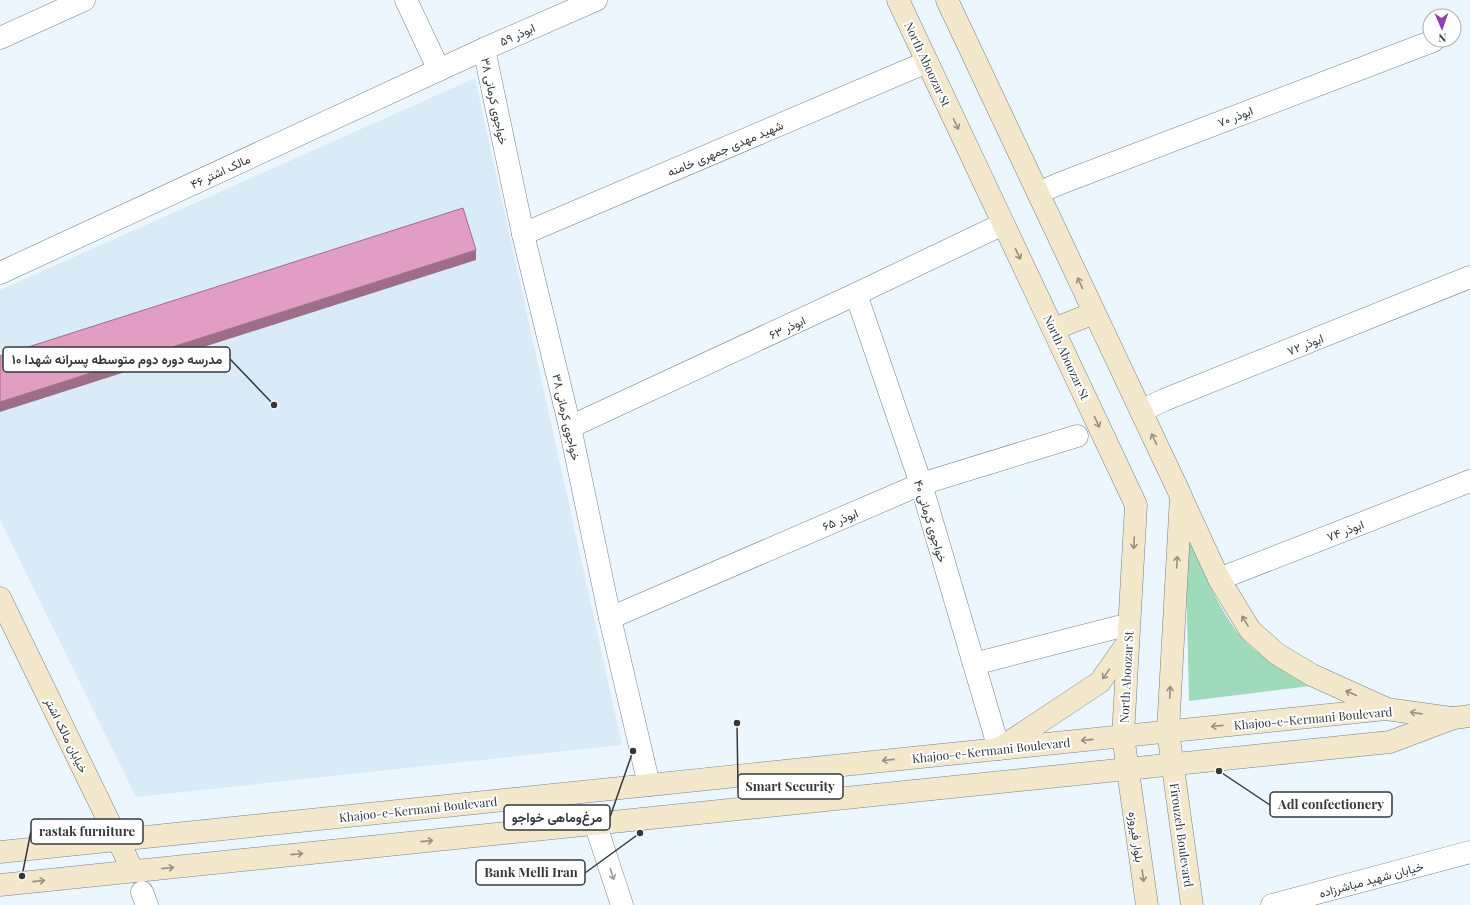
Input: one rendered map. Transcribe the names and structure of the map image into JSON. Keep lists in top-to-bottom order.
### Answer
{
  "streets": {
    "main road": [
      "North Aboozar St",
      "Khajoo-e-Kermani Boulevard",
      "خیابان مالک اشتر",
      "Firouzeh Boulevard",
      "بلوار فیروزه"
    ],
    "street": [
      "ابوذر ۵۹",
      "خواجوی کرمانی ۳۸",
      "ابوذر ۷۰",
      "شهید مهدی جمهری خامنه",
      "مالک اشتر ۴۶",
      "ابوذر ۶۳",
      "ابوذر ۷۲",
      "ابوذر ۶۵",
      "خواجوی کرمانی ۴۰",
      "ابوذر ۷۴",
      "خیابان شهید مباشرزاده"
    ]
  },
  "crossings": [
    ["ابوذر ۵۹", "خواجوی کرمانی ۳۸"],
    ["ابوذر ۵۹", "مالک اشتر ۴۶"],
    ["North Aboozar St", "شهید مهدی جمهری خامنه"],
    ["North Aboozar St", "ابوذر ۶۳"],
    ["North Aboozar St", "Khajoo-e-Kermani Boulevard"],
    ["North Aboozar St", "بلوار فیروزه"],
    ["خواجوی کرمانی ۳۸", "شهید مهدی جمهری خامنه"],
    ["خواجوی کرمانی ۳۸", "ابوذر ۶۳"],
    ["خواجوی کرمانی ۳۸", "ابوذر ۶۵"],
    ["خواجوی کرمانی ۳۸", "Khajoo-e-Kermani Boulevard"],
    ["ابوذر ۶۳", "خواجوی کرمانی ۴۰"],
    ["ابوذر ۶۵", "خواجوی کرمانی ۴۰"],
    ["خواجوی کرمانی ۴۰", "Khajoo-e-Kermani Boulevard"],
    ["Khajoo-e-Kermani Boulevard", "خیابان مالک اشتر"],
    ["Khajoo-e-Kermani Boulevard", "Firouzeh Boulevard"],
    ["Khajoo-e-Kermani Boulevard", "بلوار فیروزه"]
  ],
  "one_way": ["بلوار فیروزه"],
  "places": [
    "مدرسه دوره دوم متوسطه پسرانه شهدا ۱۰",
    "Smart Security",
    "مرغ‌وماهی‌ خواجو",
    "Adl confectionery",
    "Bank Melli Iran",
    "rastak furniture"
  ],
  "north": "bottom"
}
